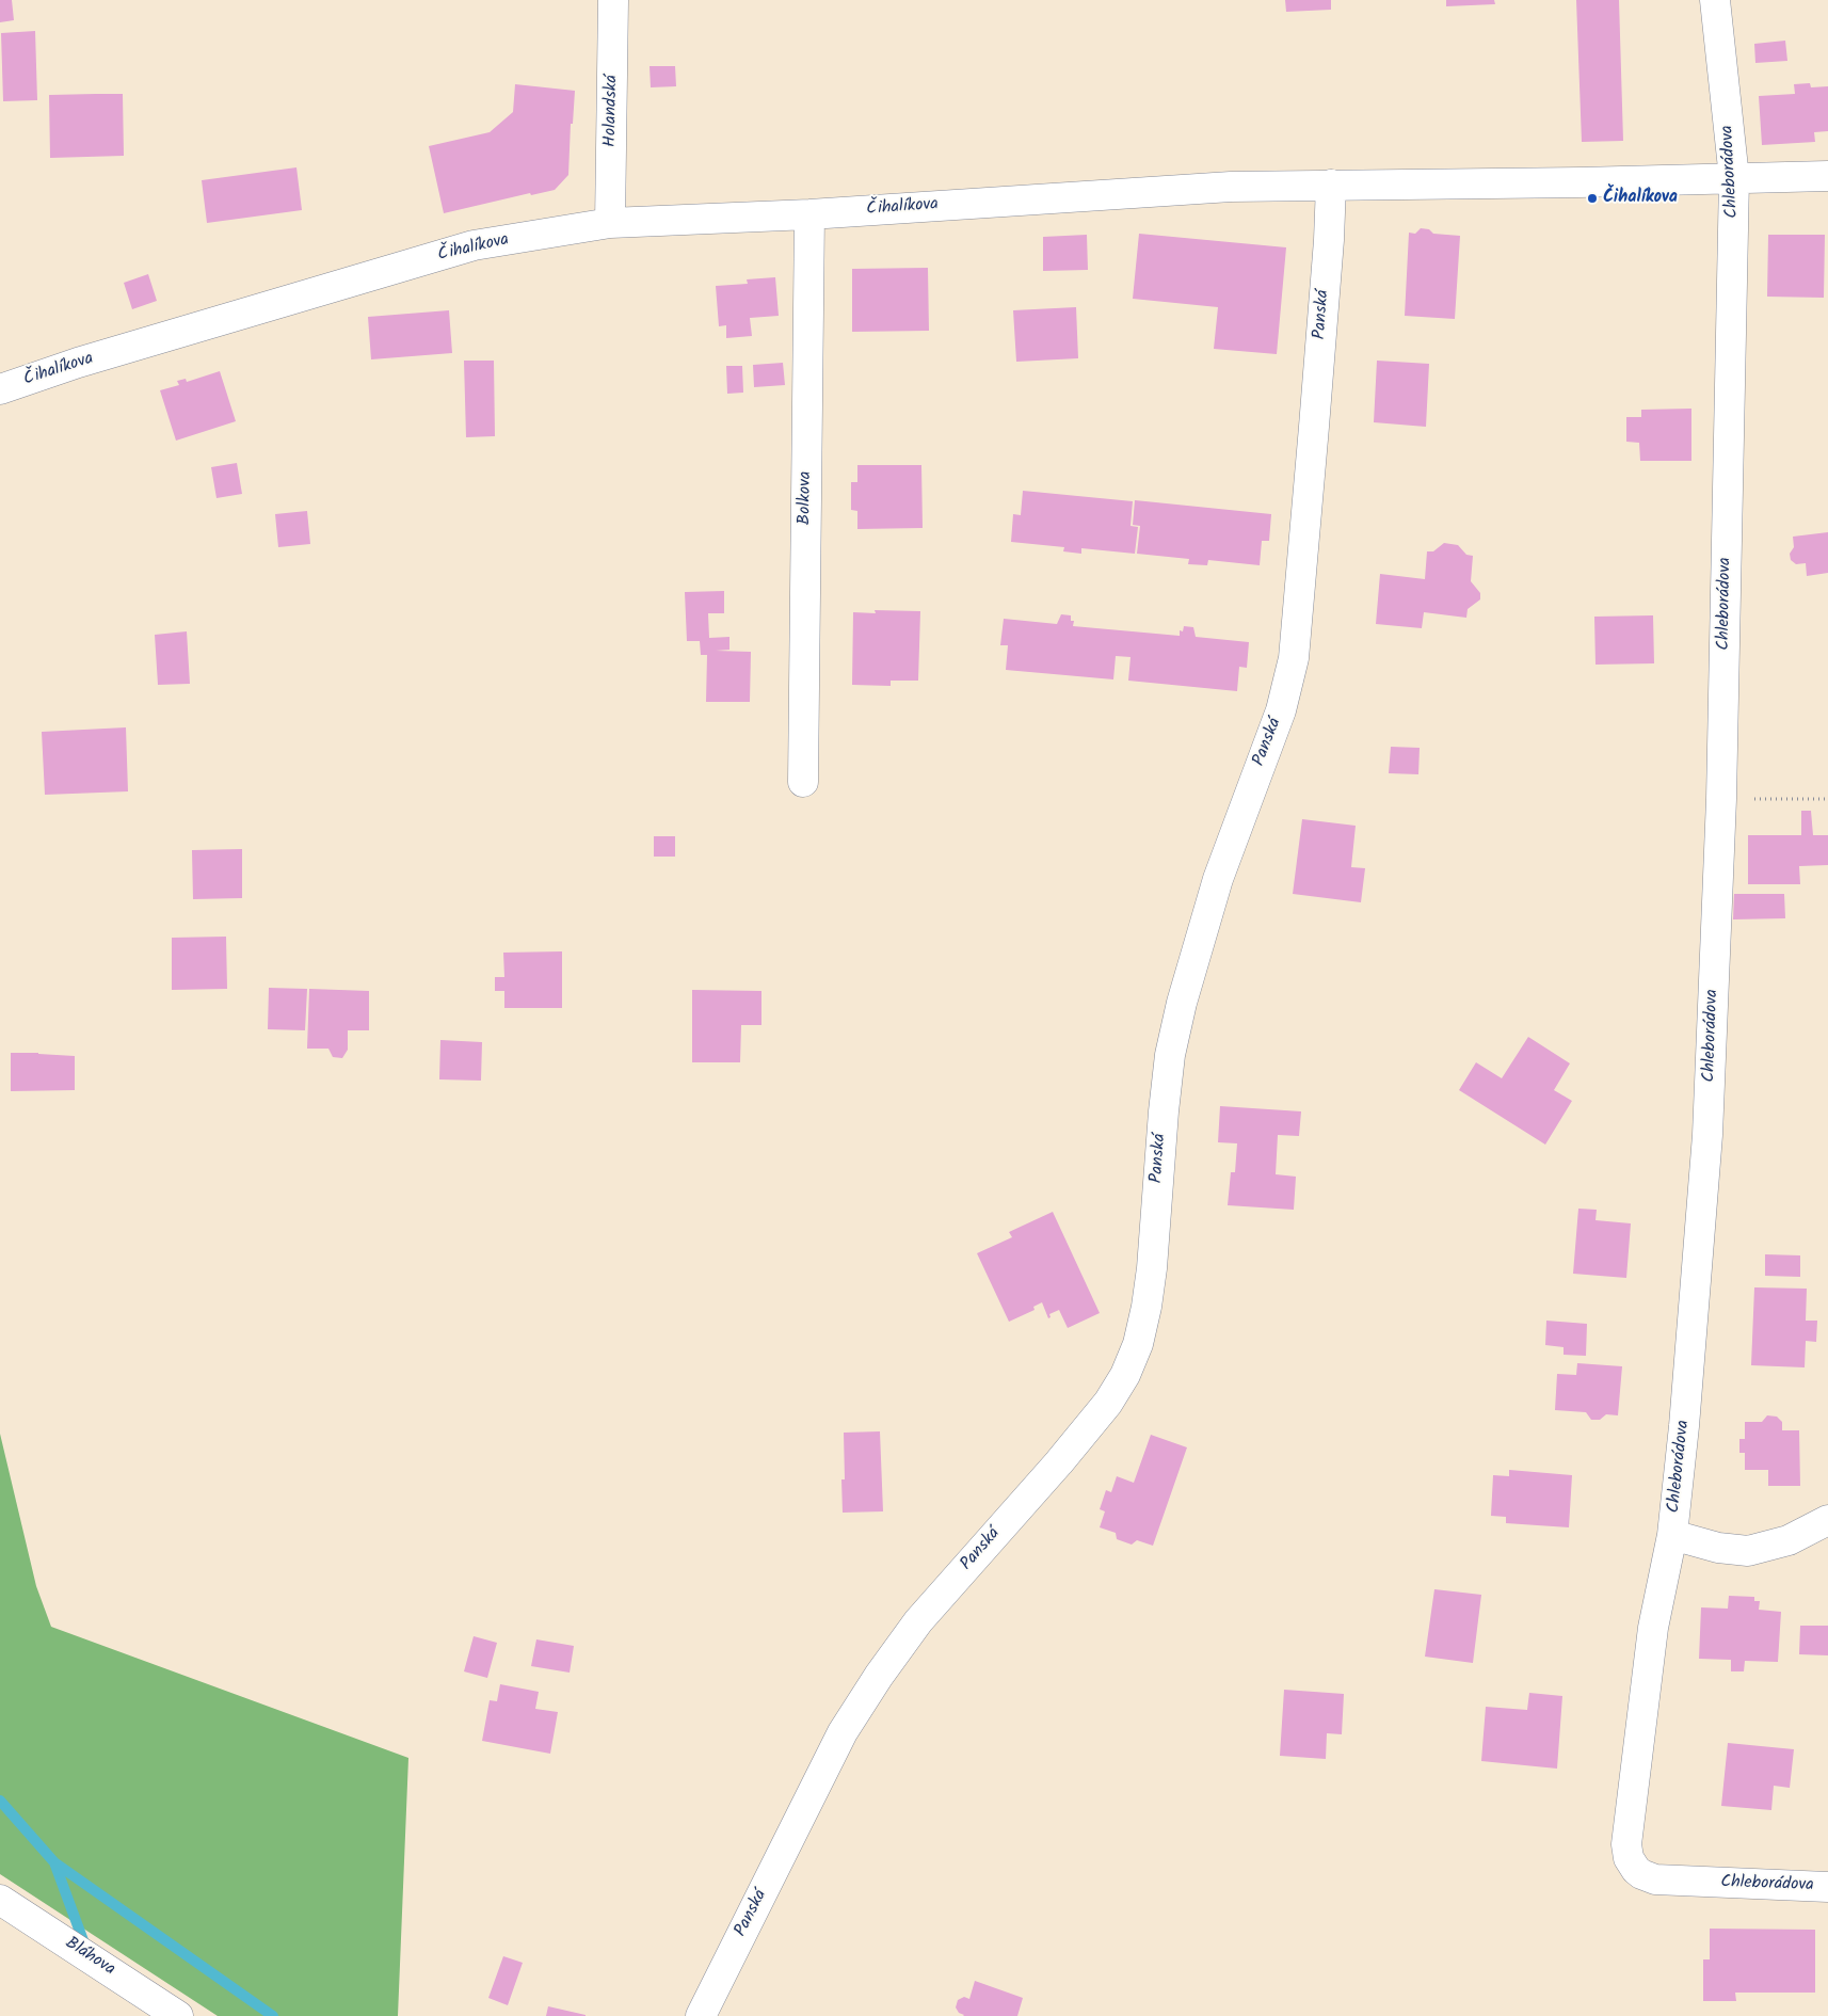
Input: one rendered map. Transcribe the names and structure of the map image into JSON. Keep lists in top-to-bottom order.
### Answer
{
  "streets": {
    "street": [
      "Holandská",
      "Chleborádova",
      "Čihalíkova",
      "Panská",
      "Bolkova",
      "Bláhova"
    ]
  },
  "crossings": [
    ["Holandská", "Čihalíkova"],
    ["Chleborádova", "Čihalíkova"],
    ["Čihalíkova", "Panská"],
    ["Čihalíkova", "Bolkova"]
  ],
  "places": ["Čihalíkova"]
}
